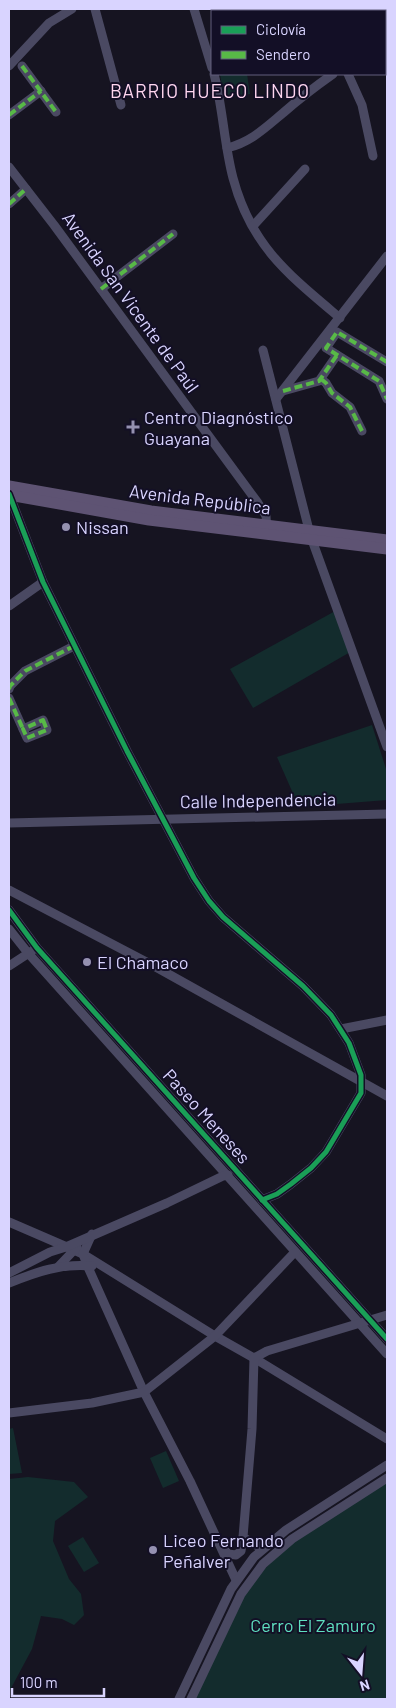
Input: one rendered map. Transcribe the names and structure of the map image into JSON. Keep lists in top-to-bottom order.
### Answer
{
  "streets": {
    "main road": ["Avenida República"],
    "street": ["Avenida San Vicente de Paúl", "Calle Independencia", "Paseo Meneses"]
  },
  "crossings": [
    ["Avenida San Vicente de Paúl", "Avenida República"]
  ],
  "districts": ["BARRIO HUECO LINDO"],
  "parks": ["Cerro El Zamuro"],
  "places": {
    "health": ["Centro Diagnóstico Guayana"],
    "other": ["Nissan", "El Chamaco", "Liceo Fernando Peñalver"]
  },
  "legend": ["Ciclovía", "Sendero"],
  "scale_bar": "100 m",
  "north": "bottom"
}
